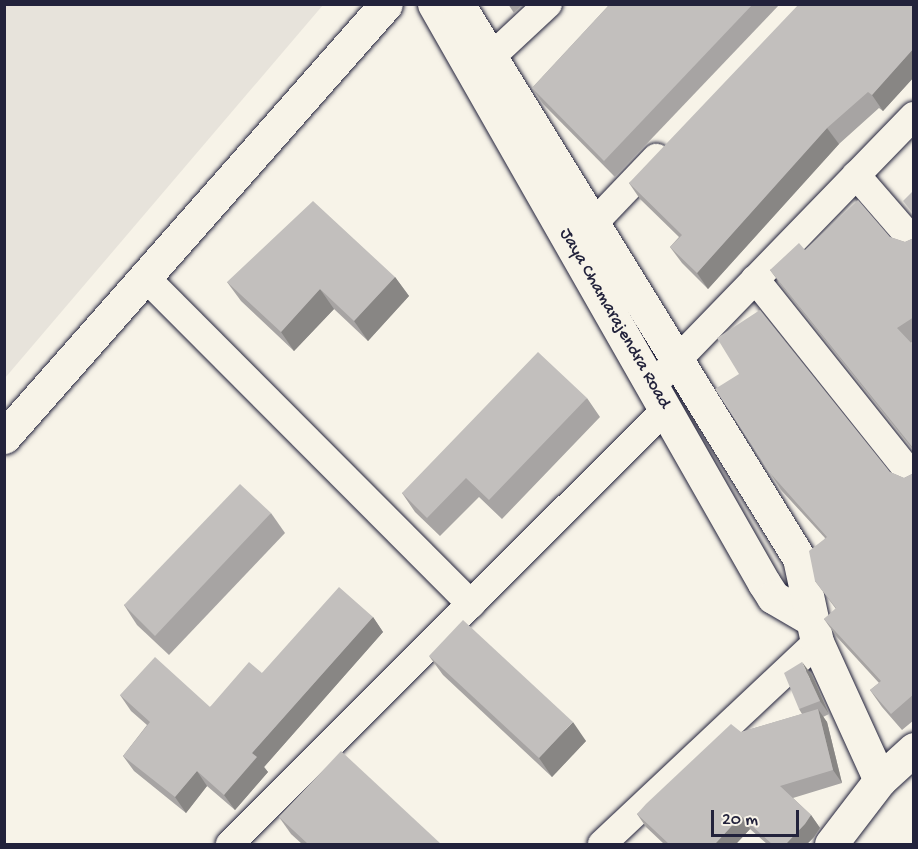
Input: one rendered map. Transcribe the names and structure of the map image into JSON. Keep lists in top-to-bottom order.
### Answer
{
  "streets": {
    "main road": ["Jaya Chamarajendra Road"]
  },
  "scale_bar": "20 m"
}
